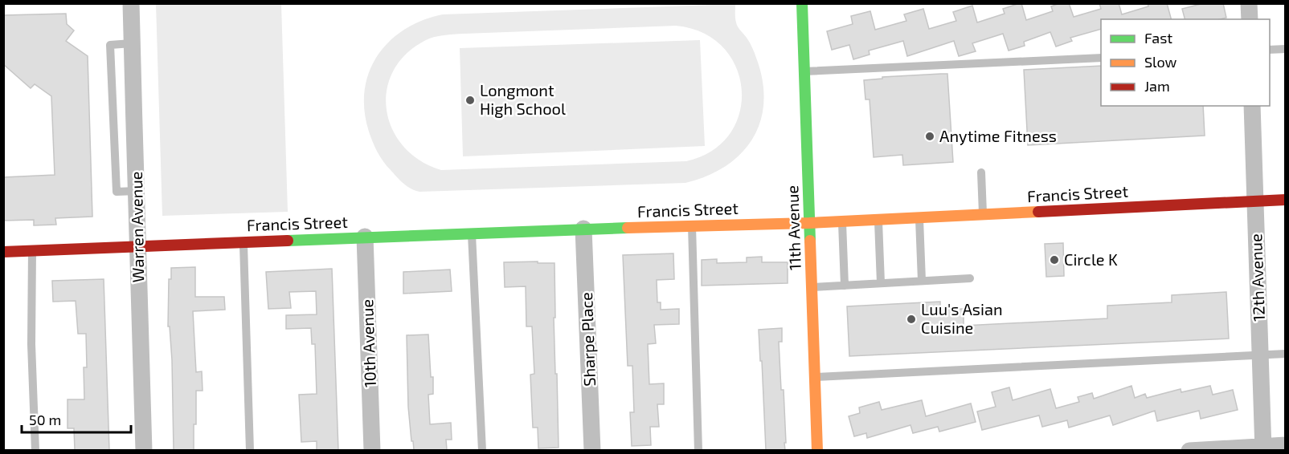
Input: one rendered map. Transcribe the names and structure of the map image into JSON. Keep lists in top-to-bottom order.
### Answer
{
  "streets": {
    "street": [
      "Francis Street",
      "Warren Avenue",
      "11th Avenue",
      "12th Avenue",
      "Sharpe Place",
      "10th Avenue"
    ]
  },
  "crossings": [
    ["Francis Street", "Warren Avenue"],
    ["Francis Street", "11th Avenue"],
    ["Francis Street", "12th Avenue"],
    ["Francis Street", "Sharpe Place"],
    ["Francis Street", "10th Avenue"]
  ],
  "places": [
    "Longmont High School",
    "Anytime Fitness",
    "Circle K",
    "Luu's Asian Cuisine"
  ],
  "legend": ["Fast", "Slow", "Jam"],
  "scale_bar": "50 m"
}
